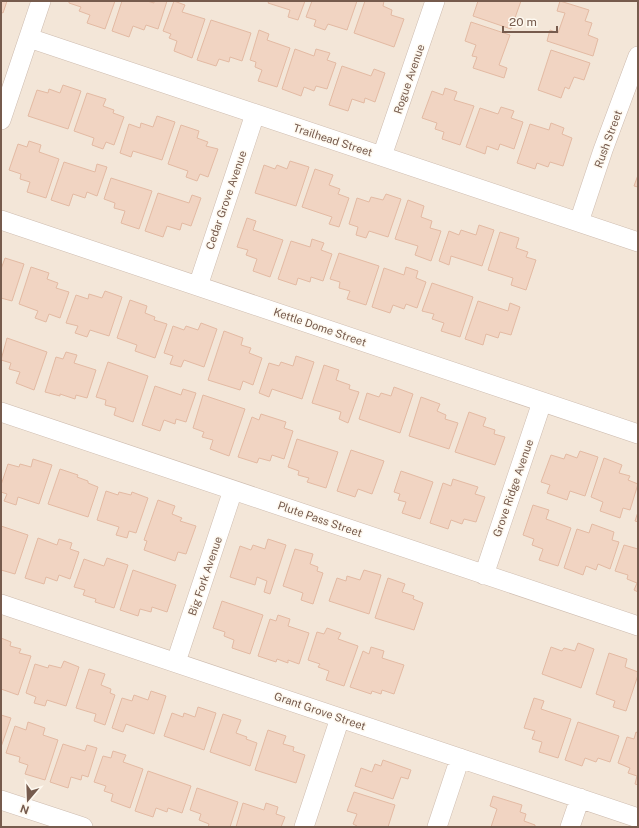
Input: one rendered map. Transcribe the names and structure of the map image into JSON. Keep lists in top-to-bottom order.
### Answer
{
  "streets": {
    "street": [
      "Rogue Avenue",
      "Rush Street",
      "Trailhead Street",
      "Cedar Grove Avenue",
      "Kettle Dome Street",
      "Grove Ridge Avenue",
      "Plute Pass Street",
      "Big Fork Avenue",
      "Grant Grove Street"
    ]
  },
  "crossings": [
    ["Rogue Avenue", "Trailhead Street"],
    ["Rush Street", "Trailhead Street"],
    ["Trailhead Street", "Cedar Grove Avenue"],
    ["Cedar Grove Avenue", "Kettle Dome Street"],
    ["Kettle Dome Street", "Grove Ridge Avenue"],
    ["Grove Ridge Avenue", "Plute Pass Street"],
    ["Plute Pass Street", "Big Fork Avenue"],
    ["Big Fork Avenue", "Grant Grove Street"]
  ],
  "scale_bar": "20 m",
  "north": "bottom"
}
